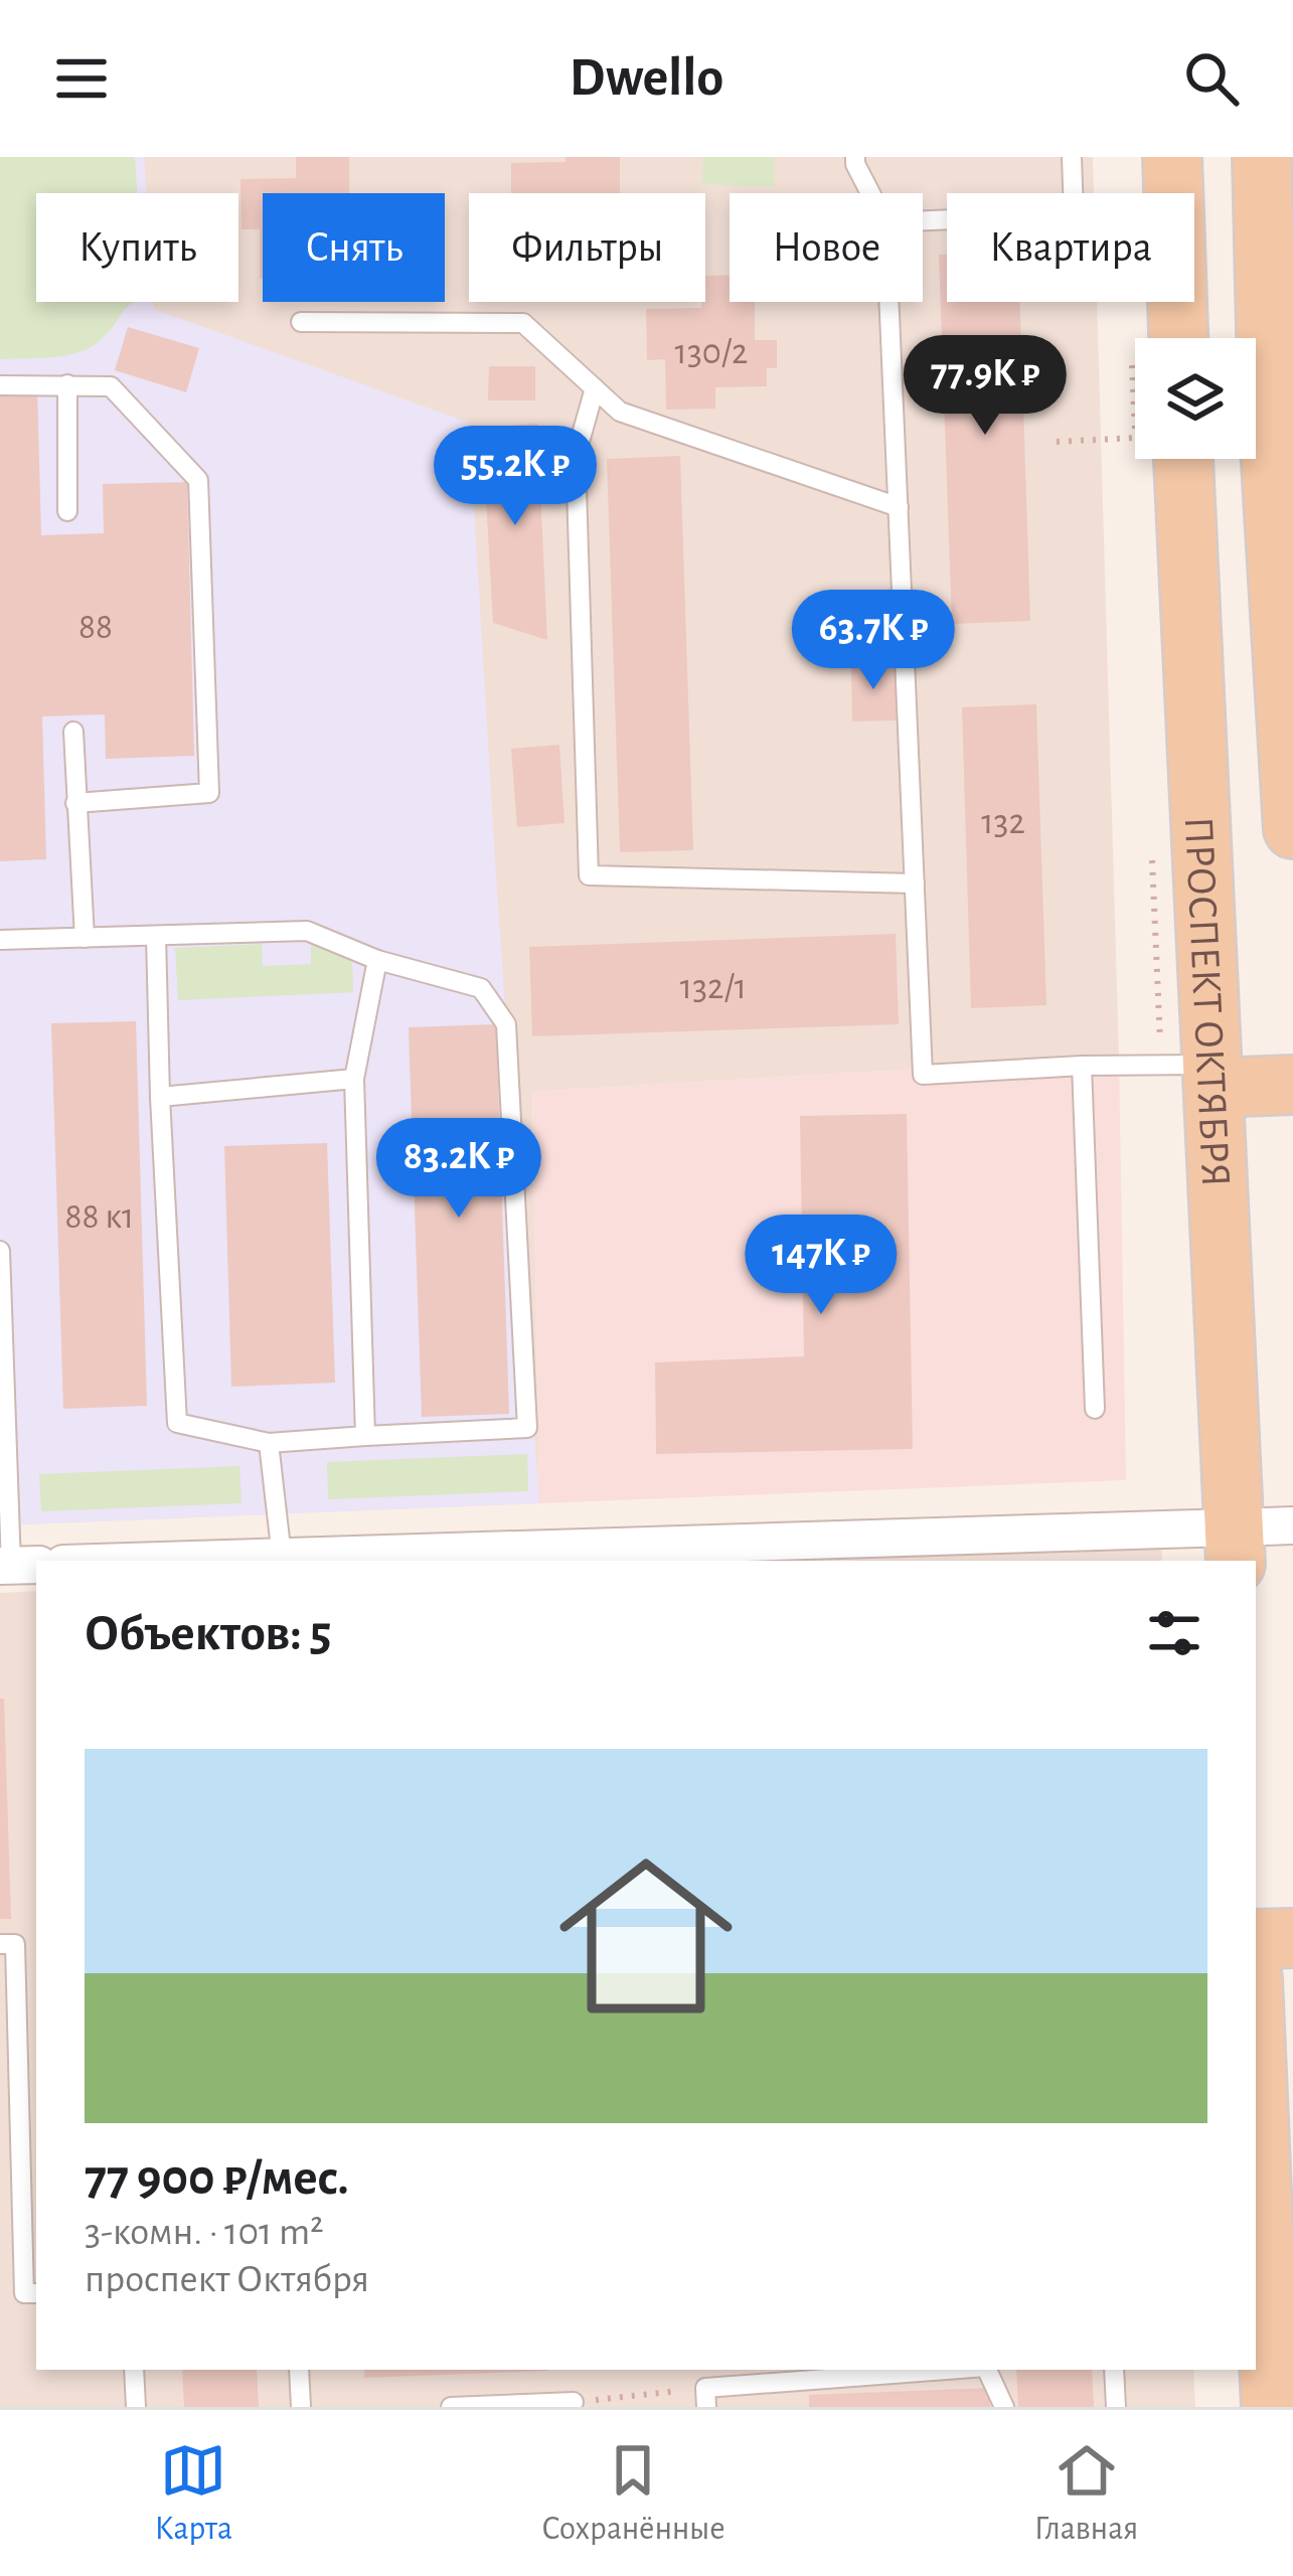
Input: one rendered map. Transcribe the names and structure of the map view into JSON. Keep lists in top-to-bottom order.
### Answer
{
  "streets": {
    "main road": ["ПРОСПЕКТ ОКТЯБРЯ"]
  },
  "house_numbers": [
    "130/2",
    "88",
    "132",
    "132/1",
    "88 к1"
  ],
  "page": {
    "header": "Dwello",
    "chip": [
      "Купить",
      "Снять",
      "Фильтры",
      "Новое",
      "Квартира"
    ],
    "price": [
      "77.9K ₽",
      "55.2K ₽",
      "63.7K ₽",
      "83.2K ₽",
      "147K ₽"
    ],
    "heading": "Объектов: 5",
    "list": [
      {
        "name": "77 900 ₽/мес.",
        "note": "3-комн. · 101 m² · проспект Октября"
      }
    ],
    "tabs": ["Карта", "Сохранённые", "Главная"]
  }
}
